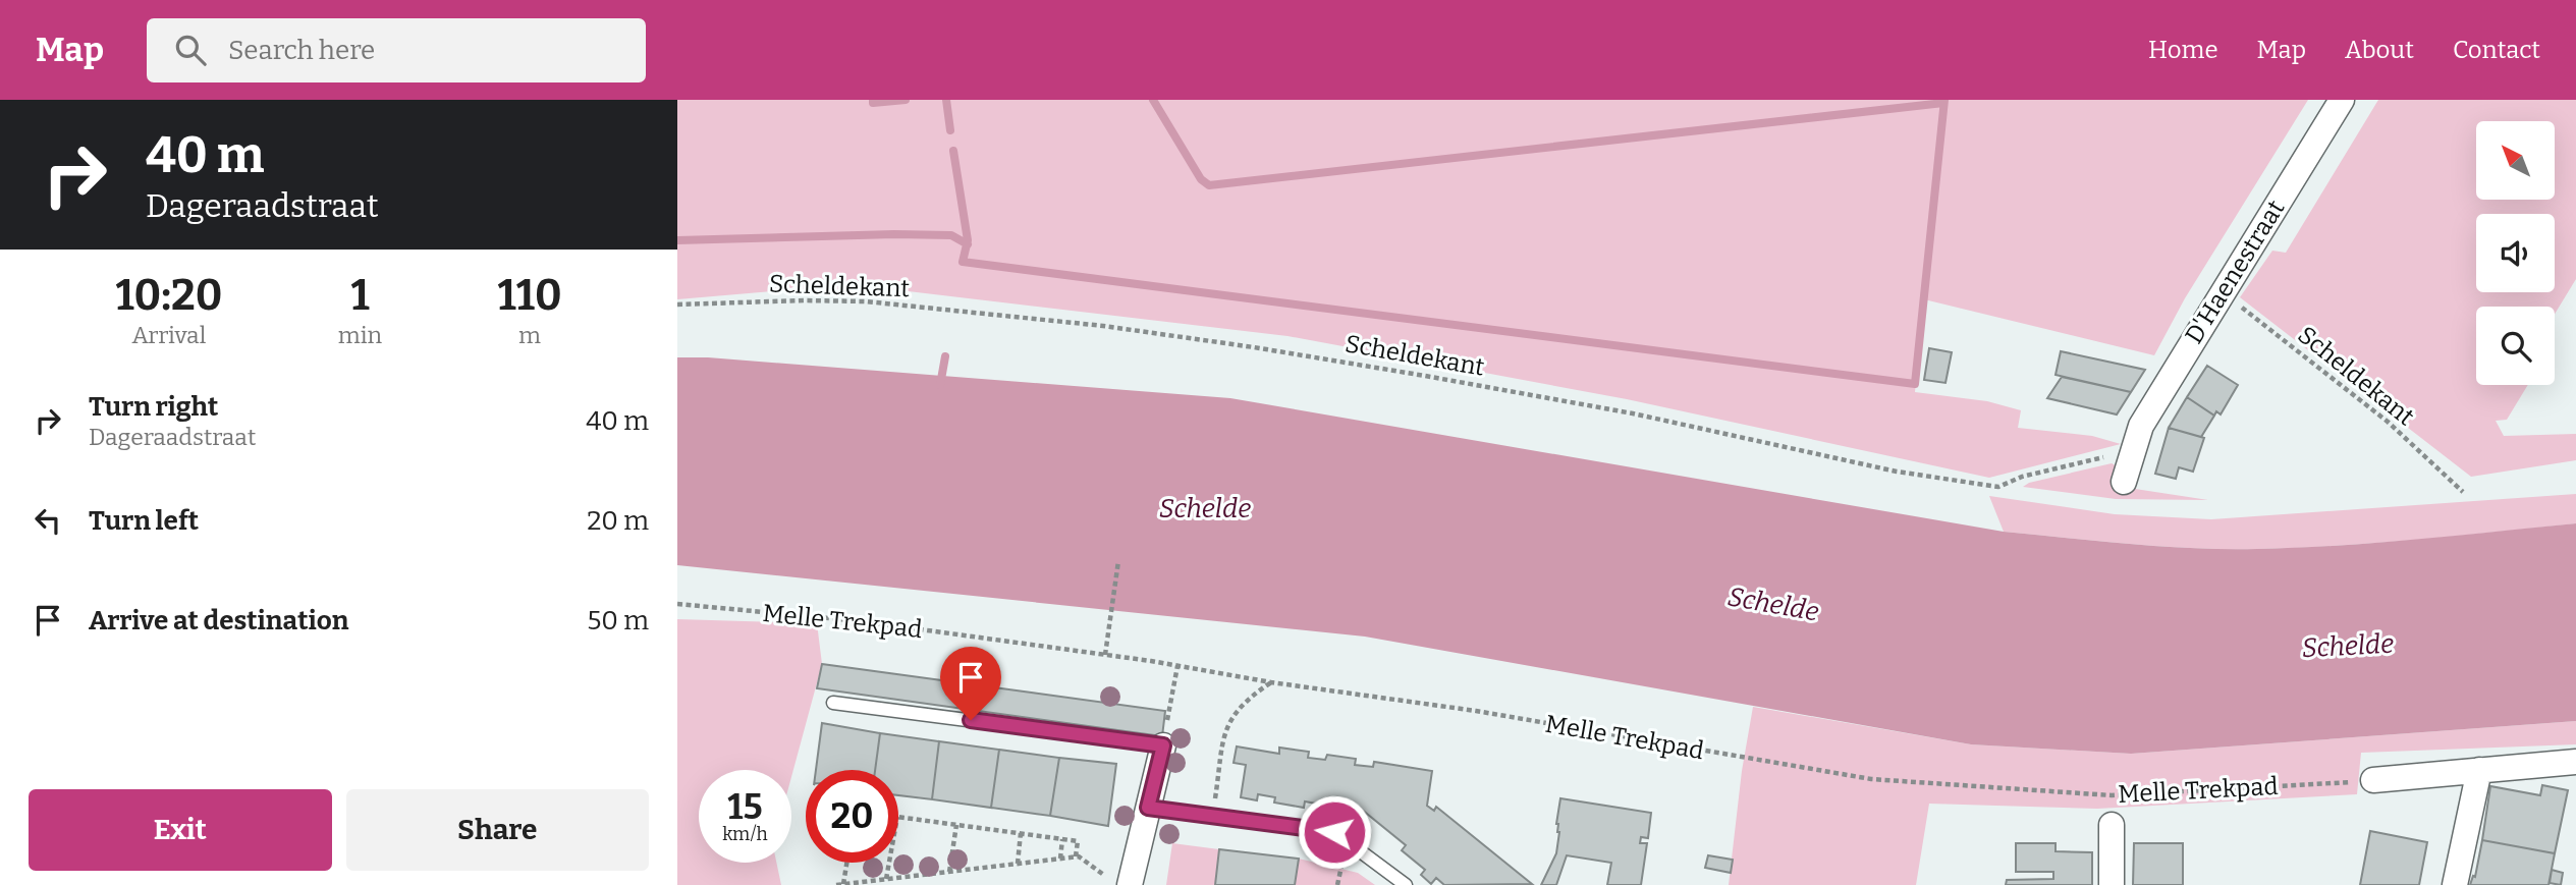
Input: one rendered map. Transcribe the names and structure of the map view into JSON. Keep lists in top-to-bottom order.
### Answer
{
  "streets": {
    "street": ["D'Haenestraat"],
    "path": ["Scheldekant", "Melle Trekpad"]
  },
  "crossings": [
    ["D'Haenestraat", "Scheldekant"]
  ],
  "water": ["Schelde"],
  "north": "top left",
  "page": {
    "header": "Map",
    "search": "Search here",
    "nav": [
      "Home",
      "Map",
      "About",
      "Contact"
    ],
    "turn": ["40 m", "Dageraadstraat"],
    "eta": [
      "10:20",
      "Arrival",
      "1",
      "min",
      "110",
      "m"
    ],
    "list": [
      {
        "name": "Turn right",
        "note": "Dageraadstraat",
        "value": "40 m"
      },
      {
        "name": "Turn left",
        "value": "20 m"
      },
      {
        "name": "Arrive at destination",
        "value": "50 m"
      }
    ],
    "speed": "15 km/h",
    "limit": "20",
    "buttons": ["Exit", "Share"]
  }
}
